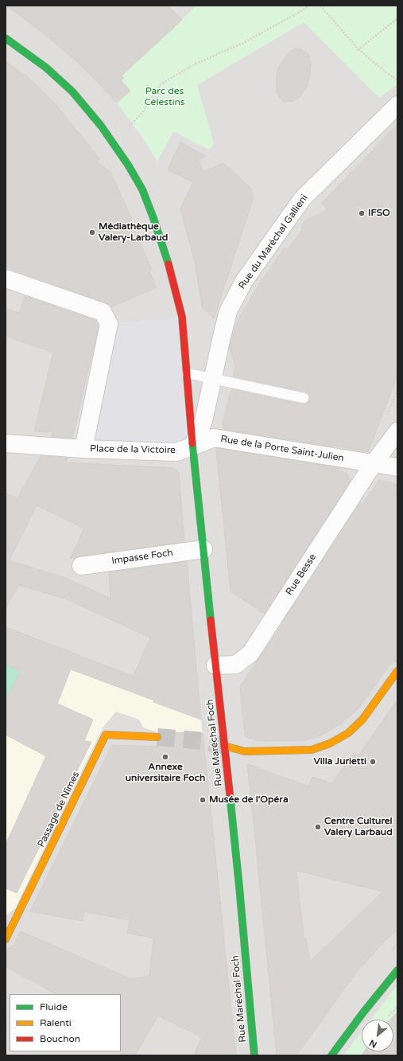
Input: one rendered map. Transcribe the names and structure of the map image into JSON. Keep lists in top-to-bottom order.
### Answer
{
  "streets": {
    "street": [
      "Rue du Maréchal Gallieni",
      "Rue de la Porte Saint-Julien",
      "Place de la Victoire",
      "Impasse Foch",
      "Rue Besse",
      "Rue Maréchal Foch",
      "Passage de Nîmes"
    ]
  },
  "crossings": [
    ["Rue du Maréchal Gallieni", "Rue de la Porte Saint-Julien"],
    ["Rue du Maréchal Gallieni", "Place de la Victoire"],
    ["Rue du Maréchal Gallieni", "Rue Maréchal Foch"],
    ["Rue de la Porte Saint-Julien", "Place de la Victoire"],
    ["Rue de la Porte Saint-Julien", "Rue Besse"],
    ["Rue de la Porte Saint-Julien", "Rue Maréchal Foch"],
    ["Place de la Victoire", "Rue Maréchal Foch"],
    ["Impasse Foch", "Rue Maréchal Foch"],
    ["Rue Besse", "Rue Maréchal Foch"]
  ],
  "parks": ["Parc des Célestins"],
  "places": [
    "IFSO",
    "Médiathèque Valery-Larbaud",
    "Annexe universitaire Foch",
    "Villa Jurietti",
    "Musée de l'Opéra",
    "Centre Culturel Valery Larbaud"
  ],
  "legend": ["Fluide", "Ralenti", "Bouchon"],
  "north": "bottom left"
}
